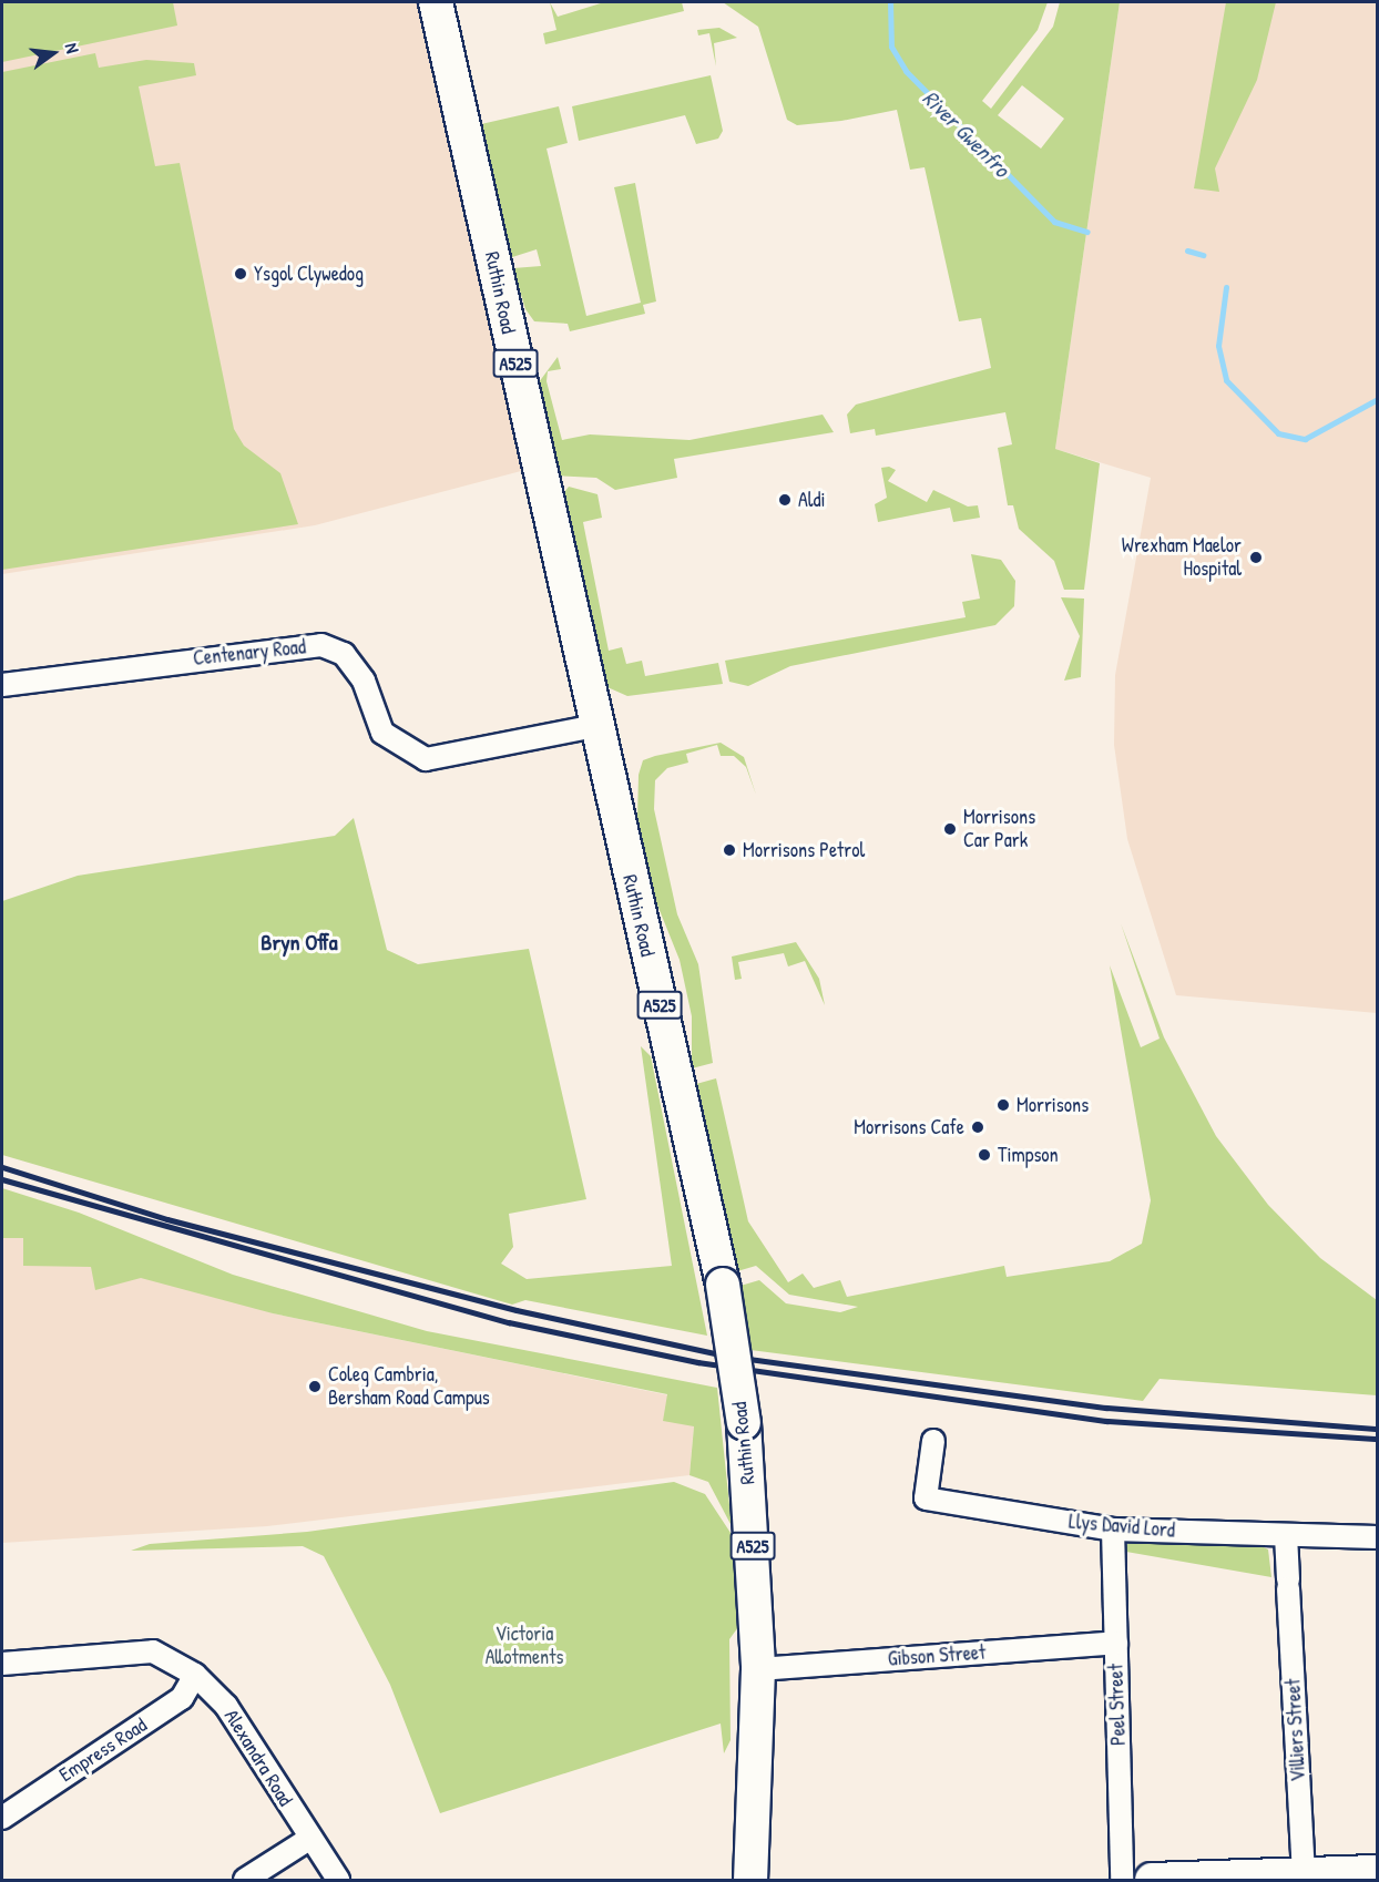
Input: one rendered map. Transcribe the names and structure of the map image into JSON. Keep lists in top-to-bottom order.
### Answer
{
  "streets": {
    "main road": ["Ruthin Road", "A525"],
    "street": [
      "Centenary Road",
      "Llys David Lord",
      "Gibson Street",
      "Peel Street",
      "Villiers Street",
      "Empress Road",
      "Alexandra Road"
    ]
  },
  "crossings": [
    ["Ruthin Road", "Centenary Road"],
    ["Ruthin Road", "Gibson Street"],
    ["Llys David Lord", "Peel Street"],
    ["Llys David Lord", "Villiers Street"],
    ["Gibson Street", "Peel Street"],
    ["Empress Road", "Alexandra Road"]
  ],
  "districts": ["Bryn Offa"],
  "water": ["River Gwenfro"],
  "parks": ["Victoria Allotments"],
  "places": [
    "Ysgol Clywedog",
    "Aldi",
    "Wrexham Maelor Hospital",
    "Morrisons Car Park",
    "Morrisons Petrol",
    "Morrisons",
    "Morrisons Cafe",
    "Timpson",
    "Coleg Cambria, Bersham Road Campus"
  ],
  "north": "right"
}
